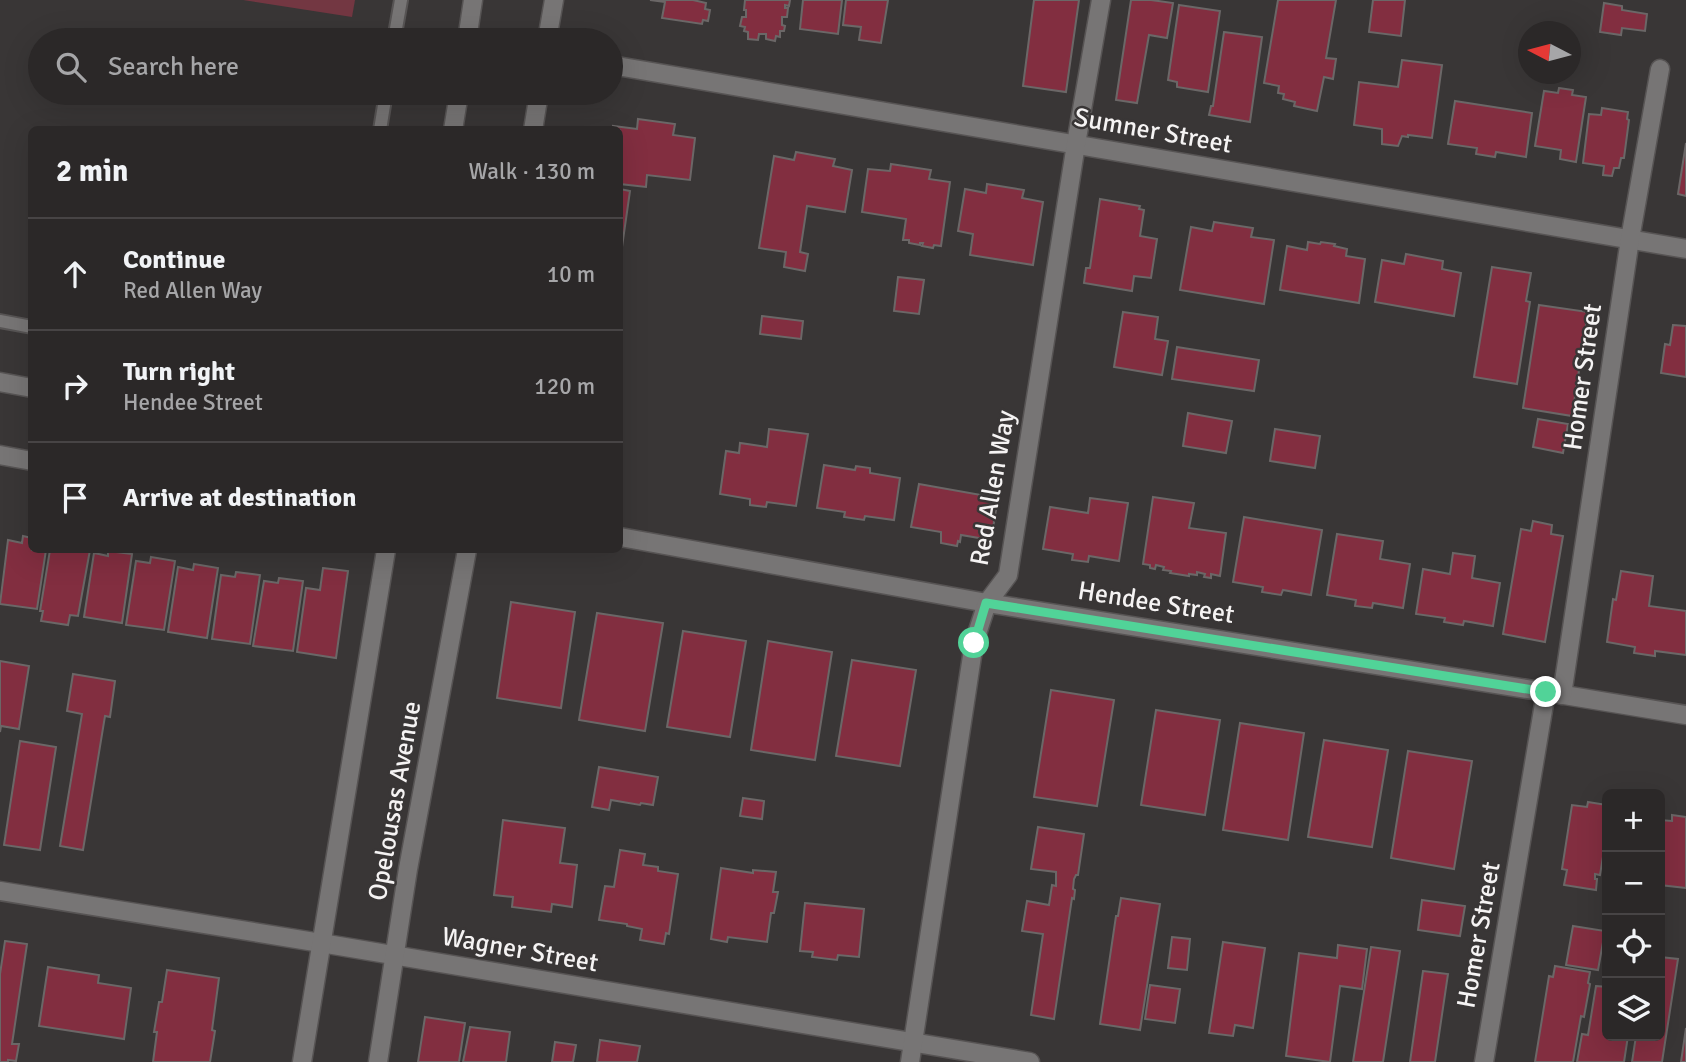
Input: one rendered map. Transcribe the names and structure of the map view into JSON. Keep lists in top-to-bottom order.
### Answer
{
  "streets": {
    "street": [
      "Sumner Street",
      "Homer Street",
      "Red Allen Way",
      "Hendee Street",
      "Opelousas Avenue",
      "Wagner Street"
    ]
  },
  "crossings": [
    ["Sumner Street", "Homer Street"],
    ["Sumner Street", "Red Allen Way"],
    ["Homer Street", "Hendee Street"],
    ["Red Allen Way", "Hendee Street"],
    ["Red Allen Way", "Wagner Street"],
    ["Opelousas Avenue", "Wagner Street"]
  ],
  "north": "left",
  "page": {
    "search": "Search here",
    "heading": ["2 min", "Walk · 130 m"],
    "list": [
      ["Continue", "Red Allen Way", "10 m"],
      ["Turn right", "Hendee Street", "120 m"],
      "Arrive at destination"
    ],
    "map_buttons": ["+", "−"]
  }
}
